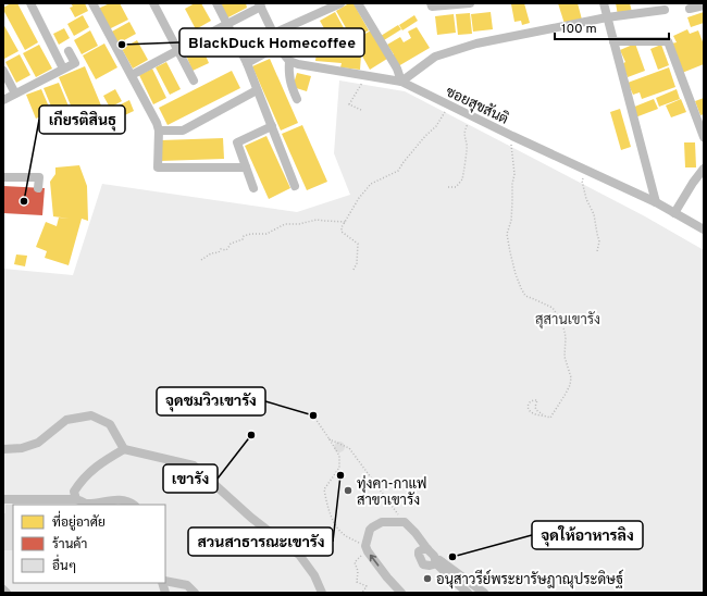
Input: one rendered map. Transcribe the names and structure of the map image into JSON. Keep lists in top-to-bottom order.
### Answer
{
  "streets": {
    "street": ["ซอยสุขสันติ"]
  },
  "parks": ["สุสานเขารัง"],
  "places": [
    "BlackDuck Homecoffee",
    "เกียรติสินธุ",
    "จุดชมวิวเขารัง",
    "เขารัง",
    "สวนสาธารณะเขารัง",
    "ทุ่งคา-กาแฟ สาขาเขารัง",
    "จุดให้อาหารลิง",
    "อนุสาวรีย์พระยารัษฎาณุประดิษฐ์"
  ],
  "legend": ["ที่อยู่อาศัย", "ร้านค้า", "อื่นๆ"],
  "scale_bar": "100 m"
}
